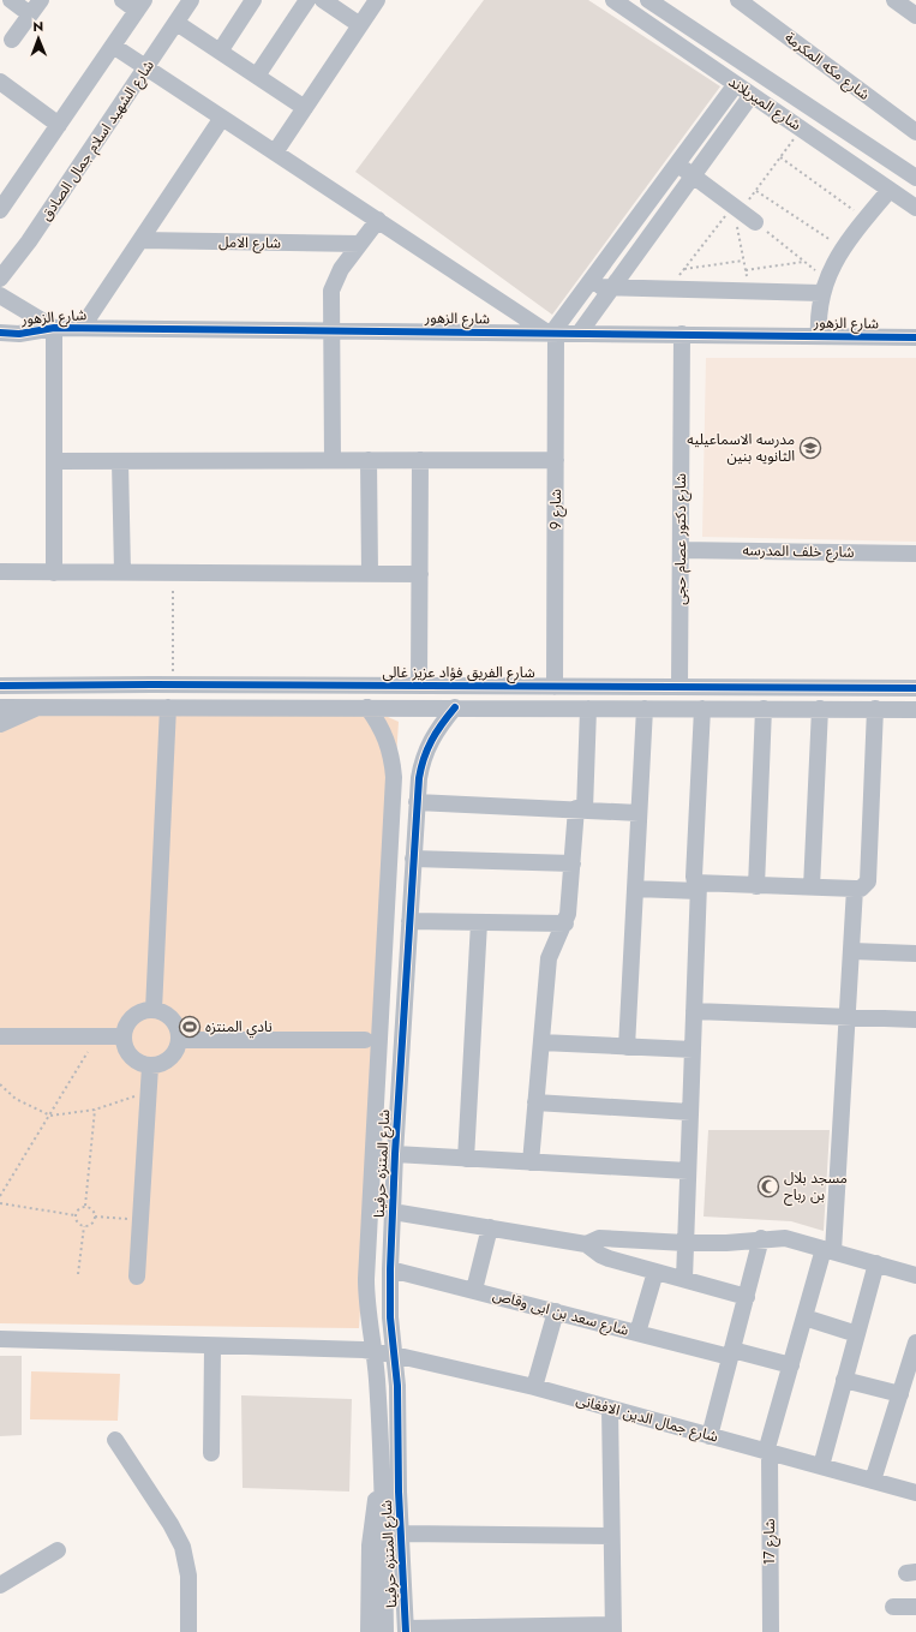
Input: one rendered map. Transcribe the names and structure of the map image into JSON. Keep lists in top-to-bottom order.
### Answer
{
  "streets": {
    "street": [
      "شارع مكه المكرمة",
      "شارع الميريلاند",
      "شارع الشهيد اسلام جمال الصادق",
      "شارع الامل",
      "شارع الزهور",
      "شارع 9",
      "شارع دكتور عصام حجى",
      "شارع خلف المدرسه",
      "شارع الفريق فؤاد عزيز غالى",
      "شارع المتنزه حرفينا",
      "شارع سعد بن ابى وقاص",
      "شارع جمال الدين الافغانى",
      "شارع 17"
    ]
  },
  "crossings": [
    ["شارع الزهور", "شارع 9"],
    ["شارع الزهور", "شارع دكتور عصام حجى"],
    ["شارع 9", "شارع الفريق فؤاد عزيز غالى"],
    ["شارع دكتور عصام حجى", "شارع خلف المدرسه"],
    ["شارع دكتور عصام حجى", "شارع الفريق فؤاد عزيز غالى"],
    ["شارع المتنزه حرفينا", "شارع سعد بن ابى وقاص"],
    ["شارع المتنزه حرفينا", "شارع جمال الدين الافغانى"],
    ["شارع سعد بن ابى وقاص", "شارع 17"],
    ["شارع جمال الدين الافغانى", "شارع 17"]
  ],
  "places": {
    "school or university": ["مدرسه الاسماعيليه الثانويه بنين"],
    "sports": ["نادي المنتزه"],
    "mosque": ["مسجد بلال بن رباح"]
  },
  "north": "top"
}
